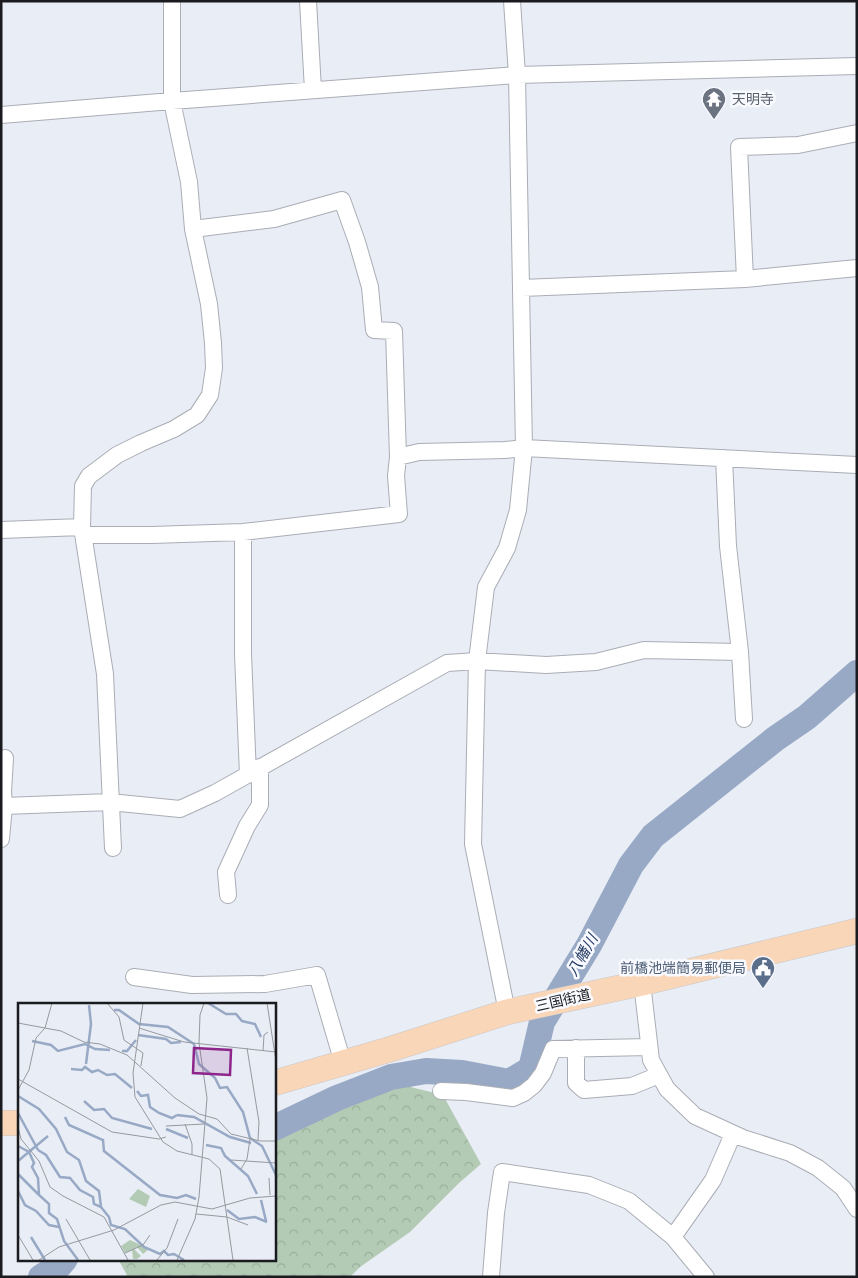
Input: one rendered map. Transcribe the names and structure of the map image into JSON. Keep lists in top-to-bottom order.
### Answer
{
  "streets": {
    "main road": ["三国街道"]
  },
  "water": ["八幡川"],
  "places": {
    "temple": ["天明寺"],
    "public building": ["前橋池端簡易郵便局"]
  }
}
